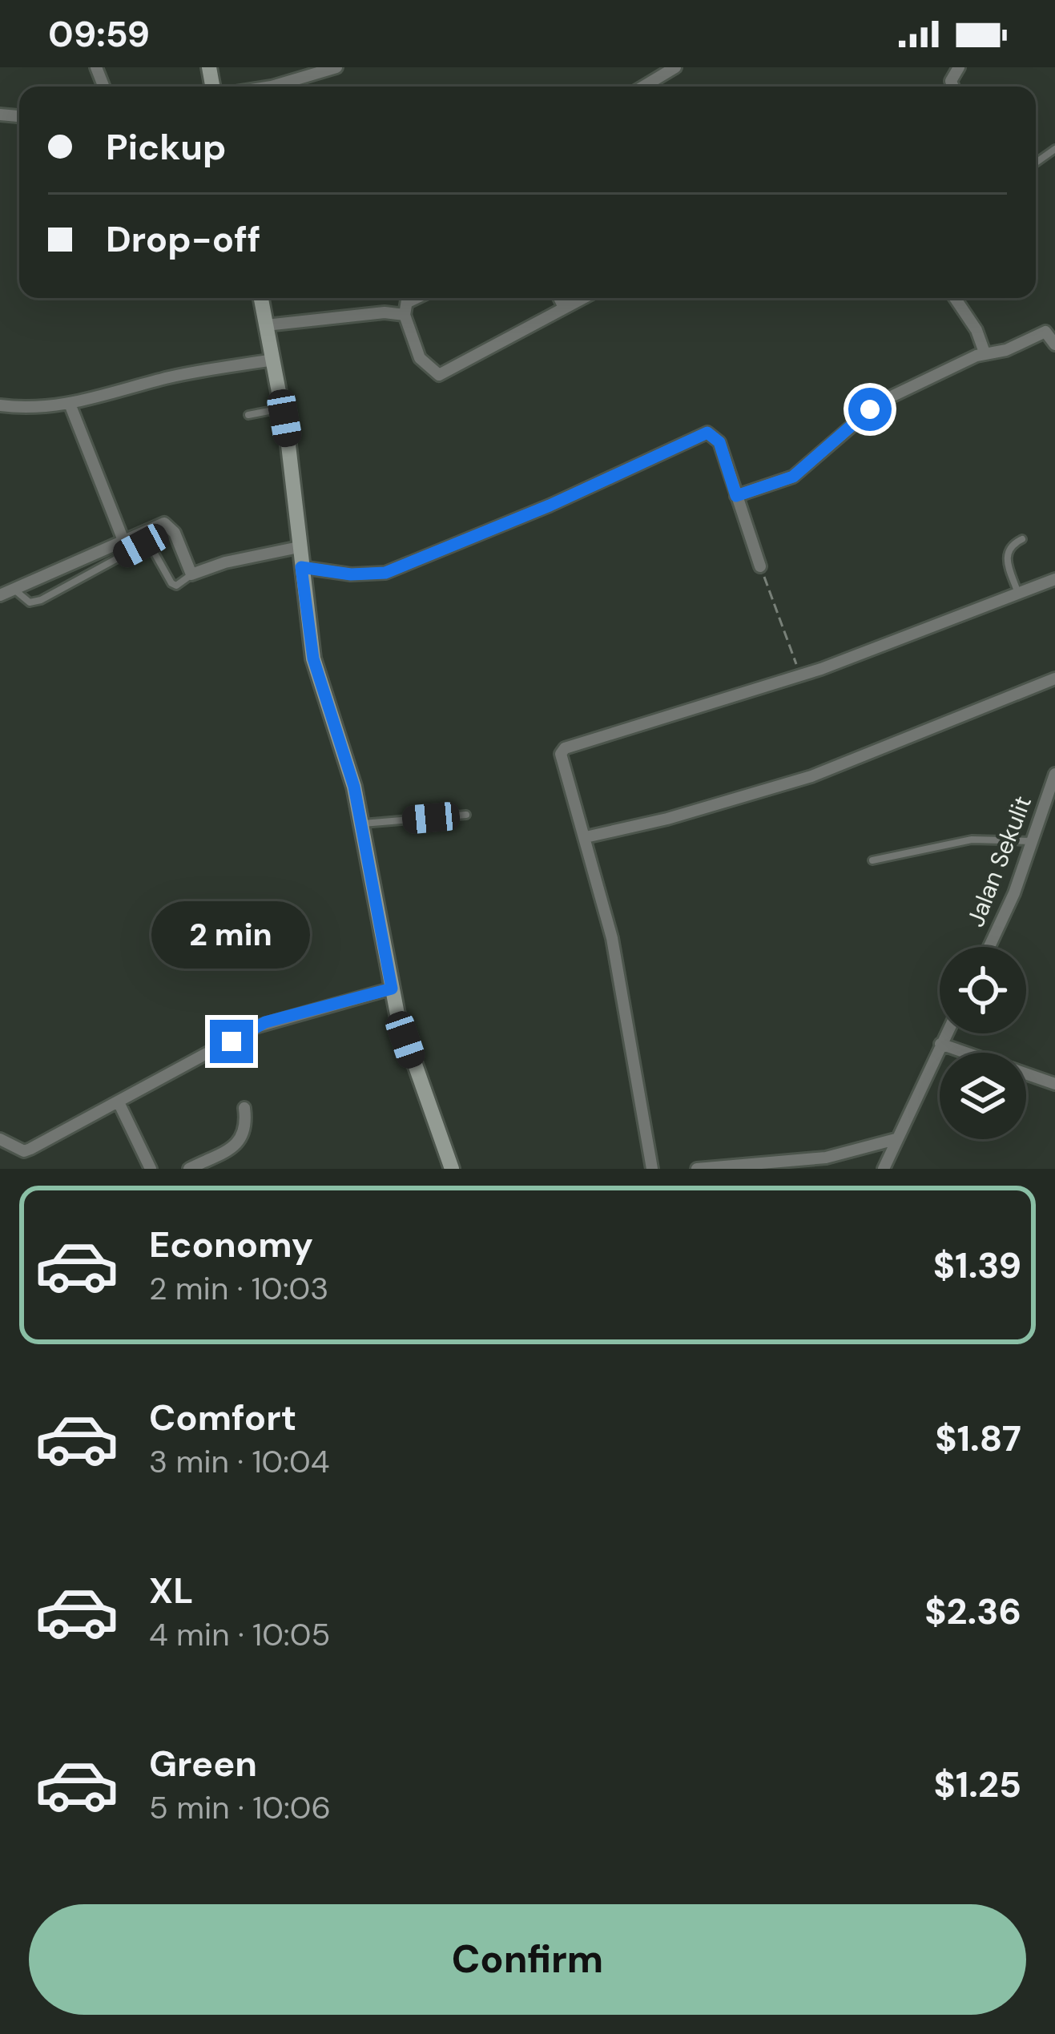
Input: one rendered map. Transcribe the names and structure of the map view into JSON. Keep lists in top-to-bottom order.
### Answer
{
  "streets": {
    "street": ["Jalan Sekulit"]
  },
  "page": {
    "status": "09:59",
    "banner": ["Pickup", "Drop-off"],
    "bubble": "2 min",
    "list": [
      {
        "name": "Economy",
        "note": "2 min · 10:03",
        "value": "$1.39"
      },
      {
        "name": "Comfort",
        "note": "3 min · 10:04",
        "value": "$1.87"
      },
      {
        "name": "XL",
        "note": "4 min · 10:05",
        "value": "$2.36"
      },
      {
        "name": "Green",
        "note": "5 min · 10:06",
        "value": "$1.25"
      }
    ],
    "buttons": "Confirm"
  }
}
